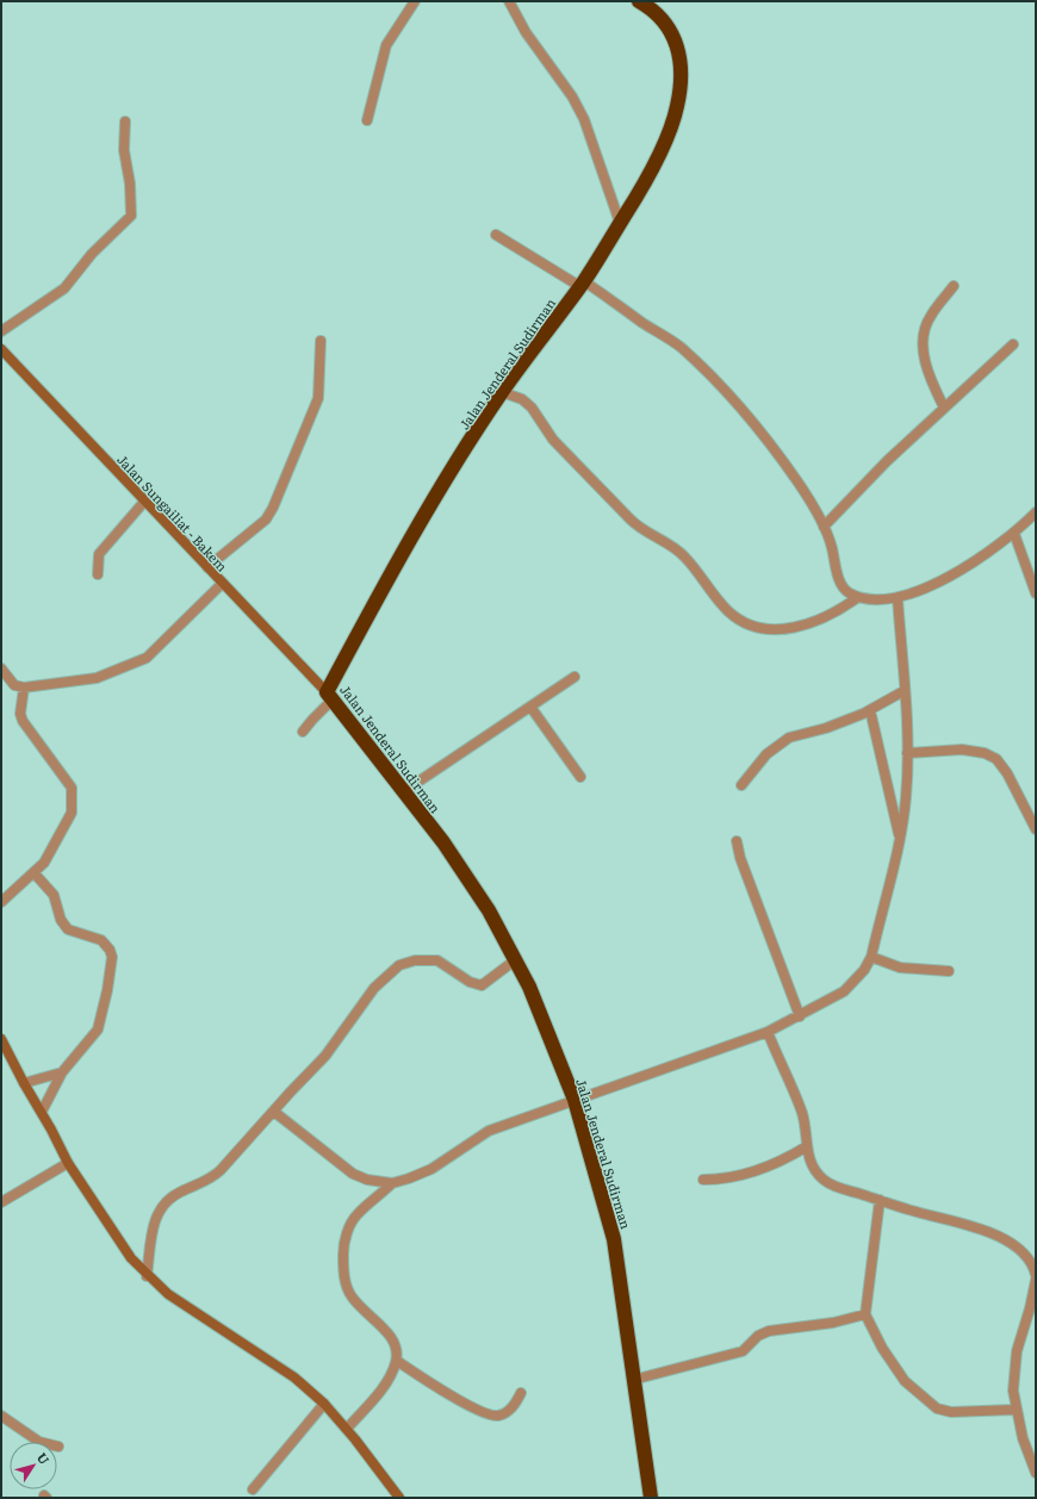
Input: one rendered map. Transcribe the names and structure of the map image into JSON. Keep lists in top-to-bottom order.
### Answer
{
  "streets": {
    "highway": ["Jalan Jenderal Sudirman"],
    "main road": ["Jalan Sungailiat - Bakem"]
  },
  "crossings": [
    ["Jalan Jenderal Sudirman", "Jalan Sungailiat - Bakem"]
  ],
  "north": "top right"
}
